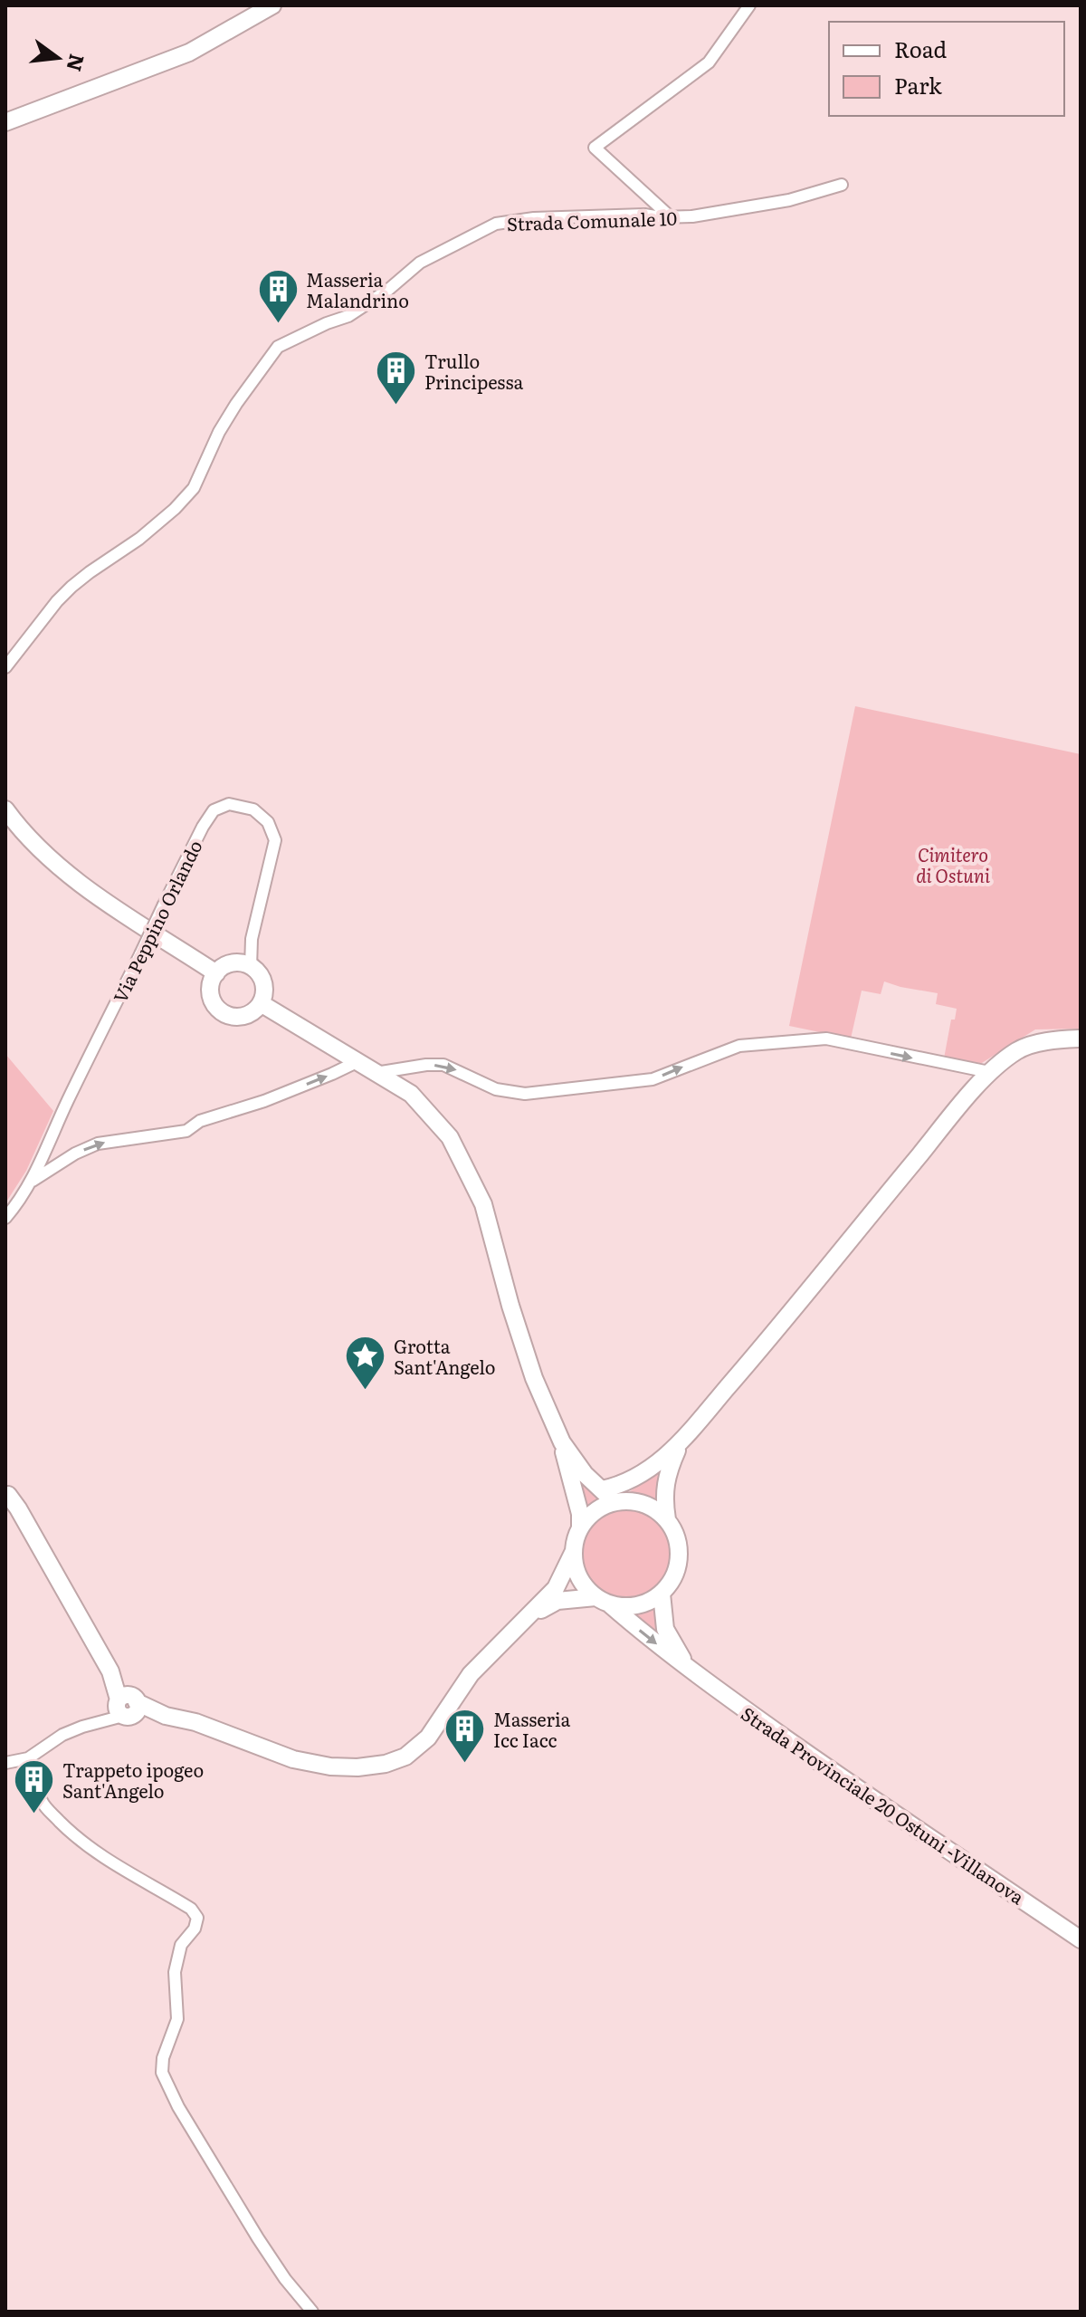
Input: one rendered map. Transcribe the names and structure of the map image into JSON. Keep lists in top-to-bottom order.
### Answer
{
  "streets": {
    "main road": ["Strada Provinciale 20 Ostuni -Villanova"],
    "street": ["Strada Comunale 10", "Via Peppino Orlando"]
  },
  "parks": ["Cimitero di Ostuni"],
  "places": {
    "building": [
      "Masseria Malandrino",
      "Trullo Principessa",
      "Masseria Icc Iacc",
      "Trappeto ipogeo Sant'Angelo"
    ],
    "place": ["Grotta Sant'Angelo"]
  },
  "legend": ["Road", "Park"],
  "north": "right"
}
